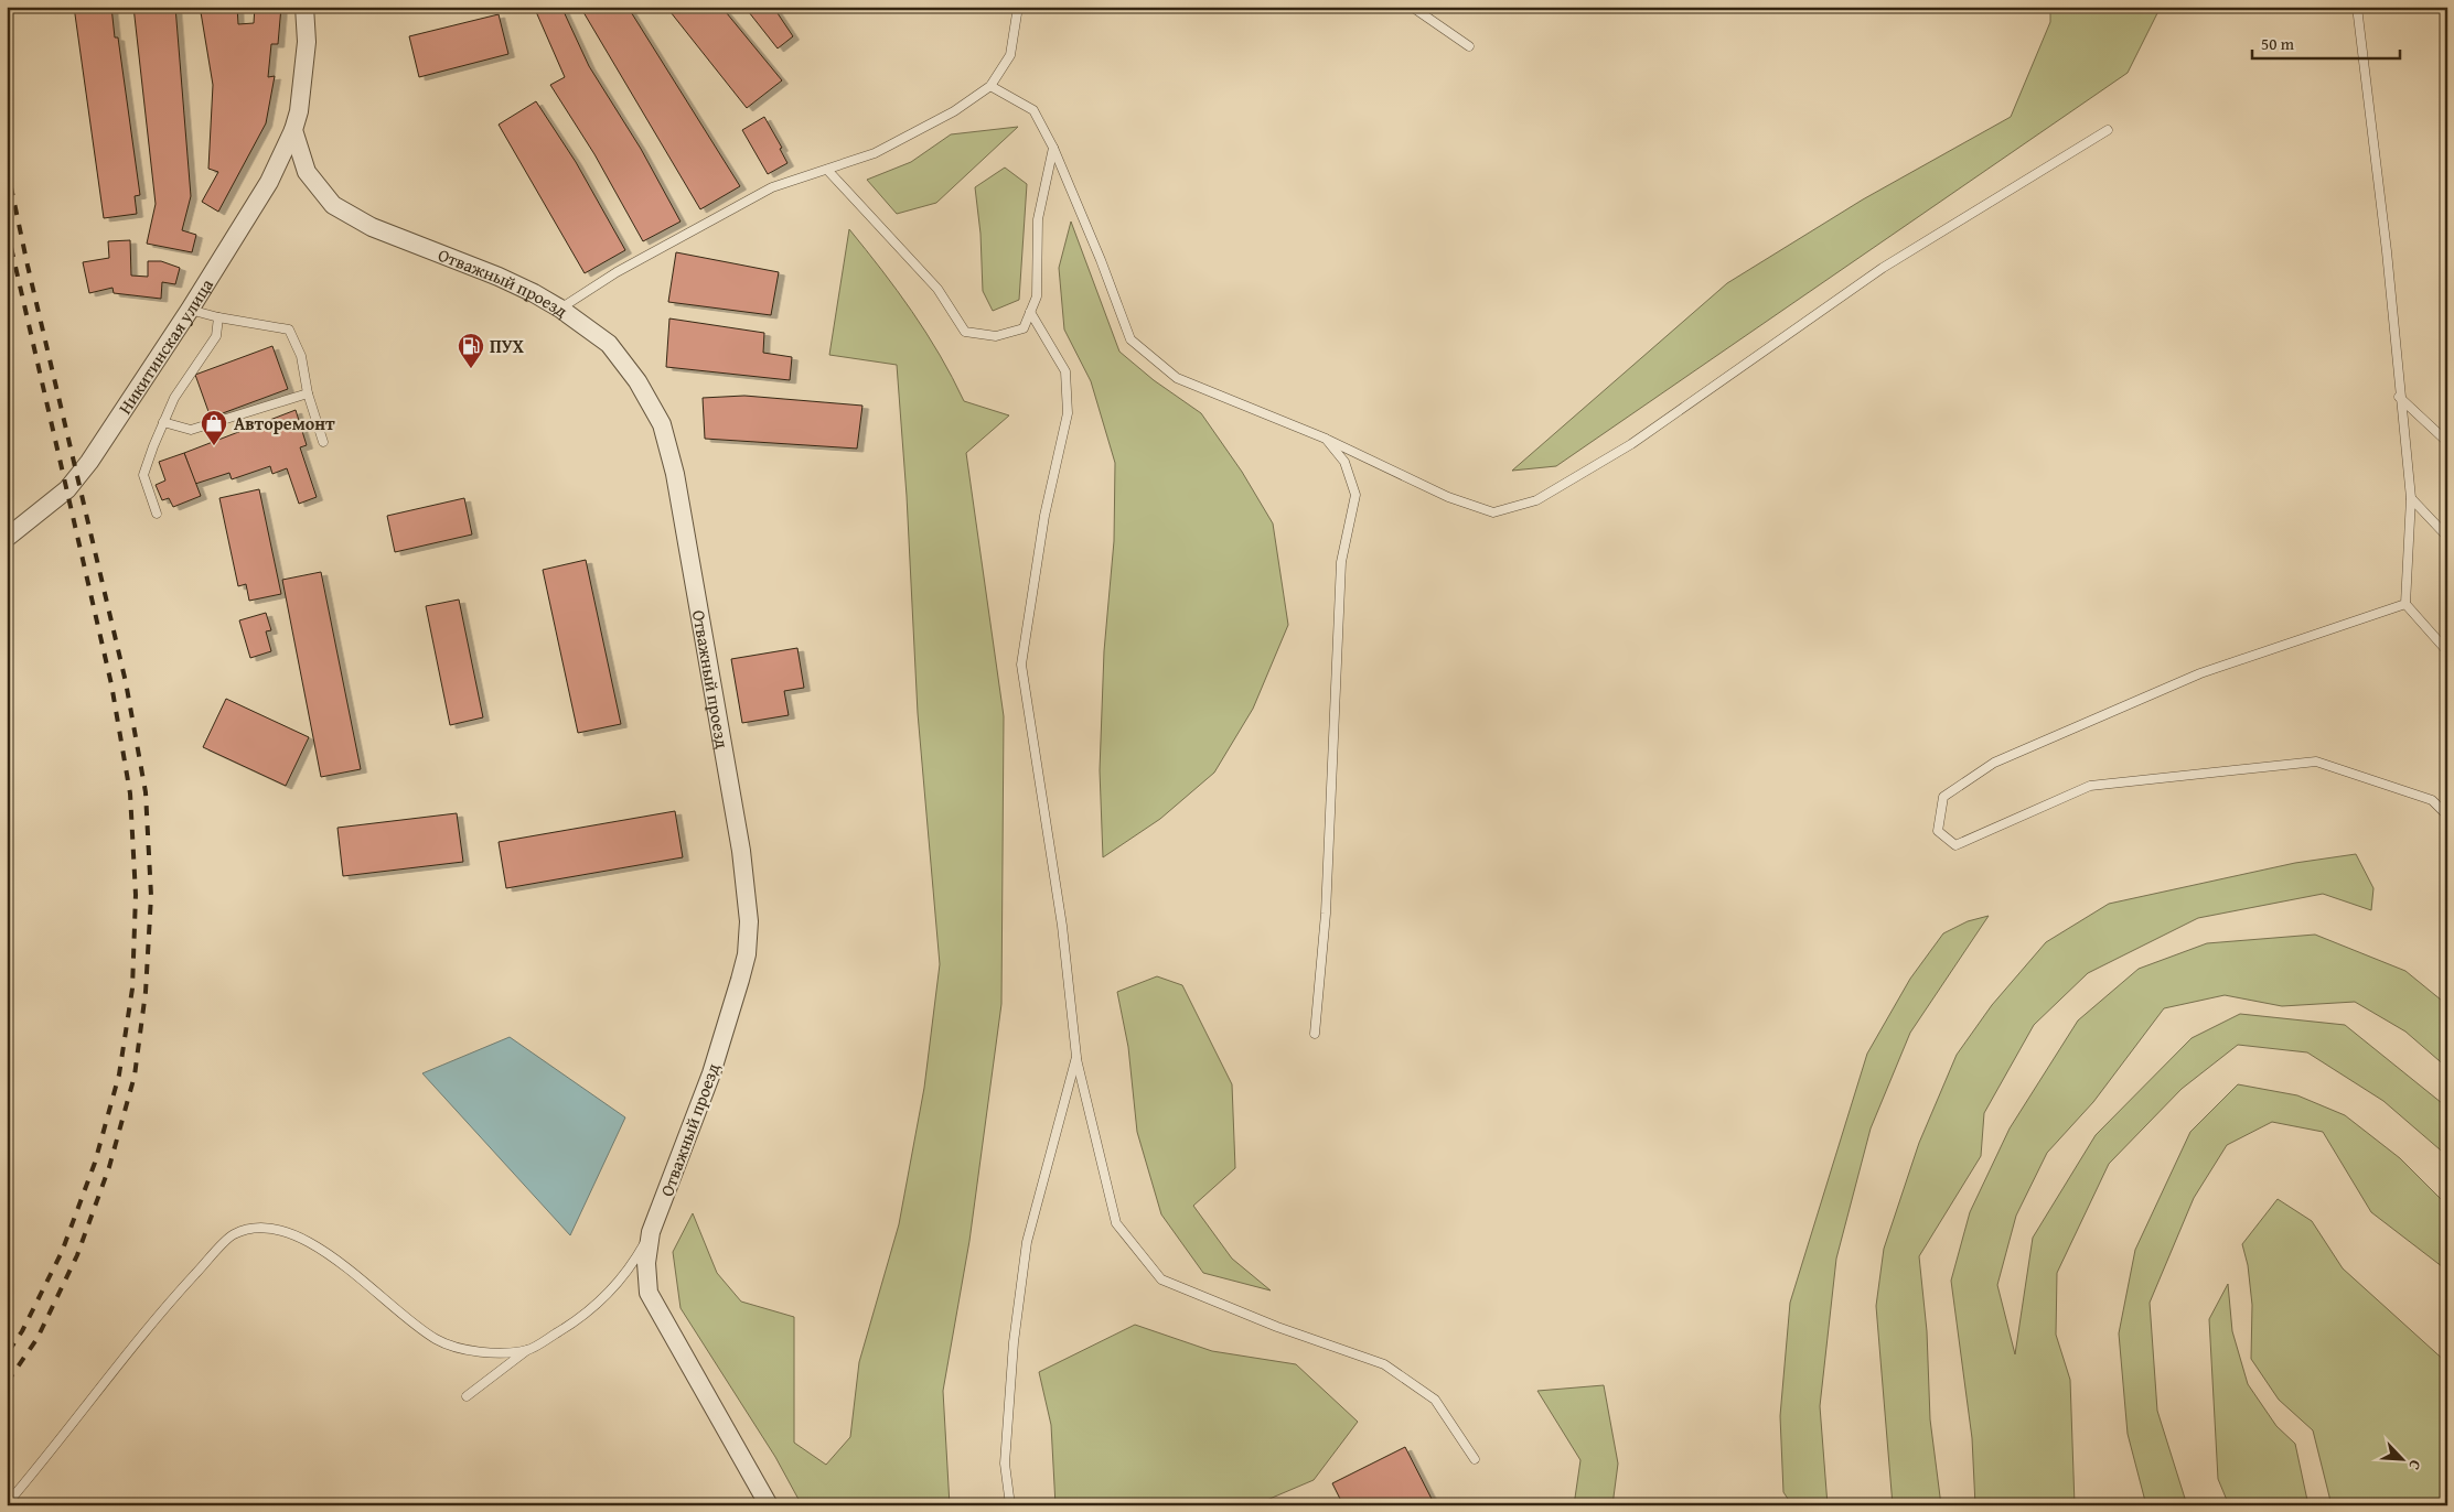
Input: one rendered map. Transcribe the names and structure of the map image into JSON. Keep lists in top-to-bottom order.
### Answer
{
  "streets": {
    "street": ["Отважный проезд", "Никитинская улица"]
  },
  "crossings": [
    ["Отважный проезд", "Никитинская улица"]
  ],
  "places": {
    "fuel station": ["ПУХ"],
    "shop": ["Авторемонт"]
  },
  "scale_bar": "50 m",
  "north": "bottom right"
}
